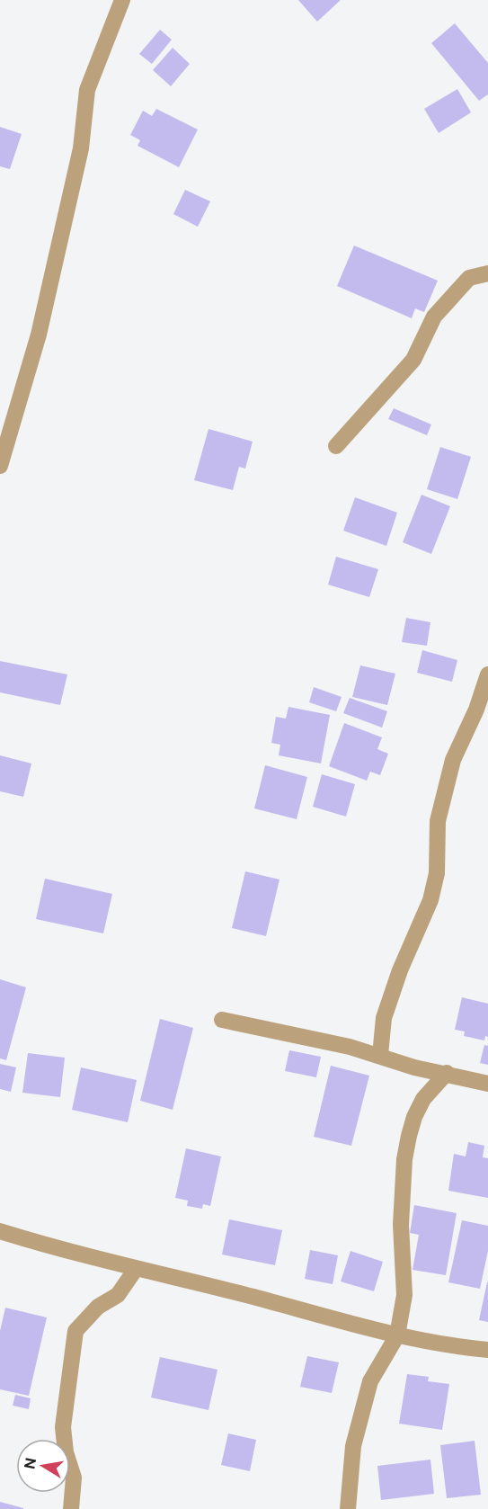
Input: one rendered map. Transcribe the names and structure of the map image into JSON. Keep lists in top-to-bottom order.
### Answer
{
  "north": "left"
}
